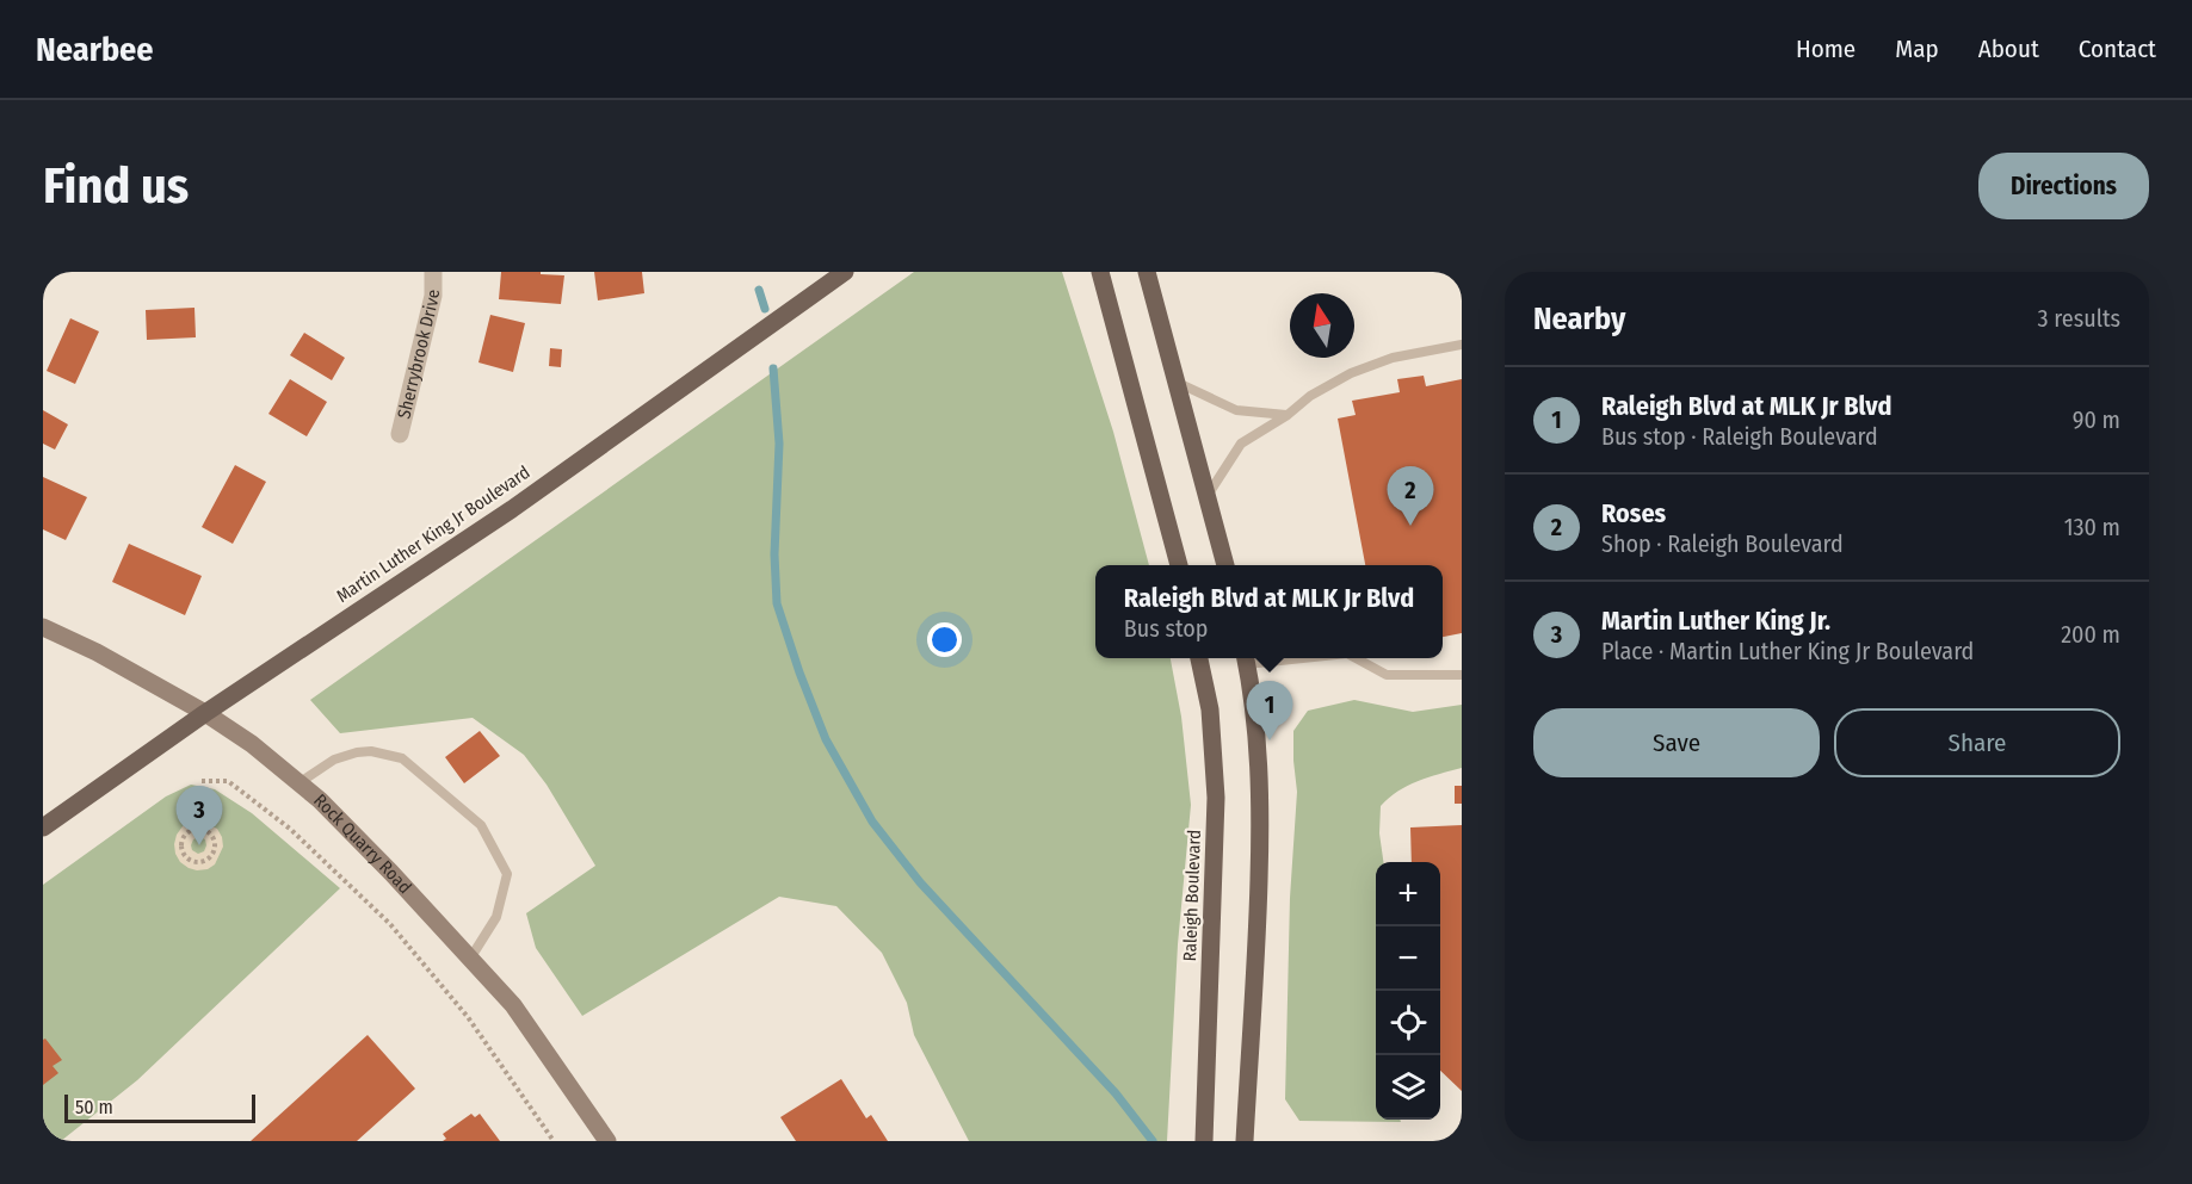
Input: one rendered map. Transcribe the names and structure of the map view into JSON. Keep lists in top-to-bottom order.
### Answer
{
  "streets": {
    "main road": ["Martin Luther King Jr Boulevard", "Rock Quarry Road", "Raleigh Boulevard"],
    "street": ["Sherrybrook Drive"]
  },
  "crossings": [
    ["Martin Luther King Jr Boulevard", "Rock Quarry Road"]
  ],
  "scale_bar": "50 m",
  "north": "top",
  "page": {
    "header": "Nearbee",
    "nav": [
      "Home",
      "Map",
      "About",
      "Contact"
    ],
    "buttons": [
      "Directions",
      ["Save", "Share"]
    ],
    "title": "Find us",
    "heading": ["Nearby", "3 results"],
    "list": [
      {
        "mark": "1",
        "name": "Raleigh Blvd at MLK Jr Blvd",
        "note": "Bus stop · Raleigh Boulevard",
        "value": "90 m"
      },
      {
        "mark": "2",
        "name": "Roses",
        "note": "Shop · Raleigh Boulevard",
        "value": "130 m"
      },
      {
        "mark": "3",
        "name": "Martin Luther King Jr.",
        "note": "Place · Martin Luther King Jr Boulevard",
        "value": "200 m"
      }
    ],
    "pins": ["2", "1", "3"],
    "popup": ["Raleigh Blvd at MLK Jr Blvd", "Bus stop"],
    "map_buttons": ["+", "−"],
    "scale": "50 m"
  }
}
